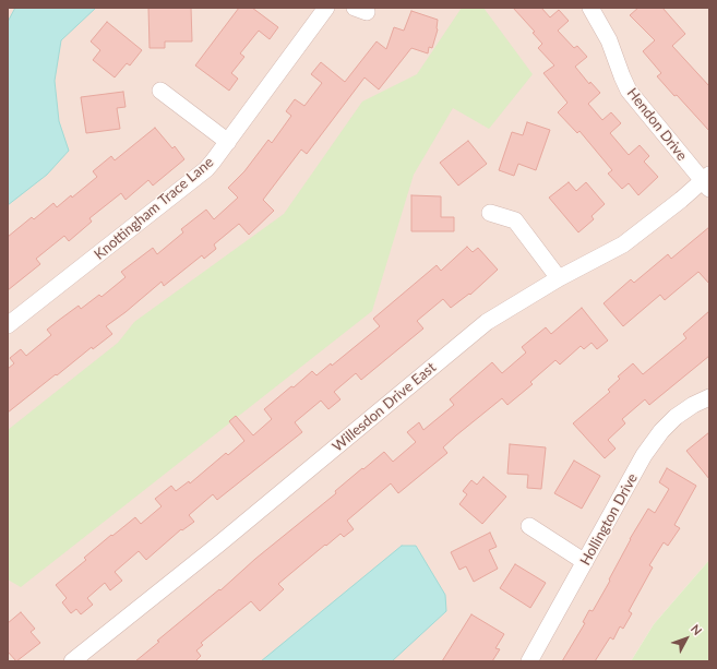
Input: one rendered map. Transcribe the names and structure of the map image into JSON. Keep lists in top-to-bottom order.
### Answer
{
  "streets": {
    "street": [
      "Hendon Drive",
      "Knottingham Trace Lane",
      "Willesdon Drive East",
      "Hollington Drive"
    ]
  },
  "crossings": [
    ["Hendon Drive", "Willesdon Drive East"]
  ],
  "north": "top right"
}
